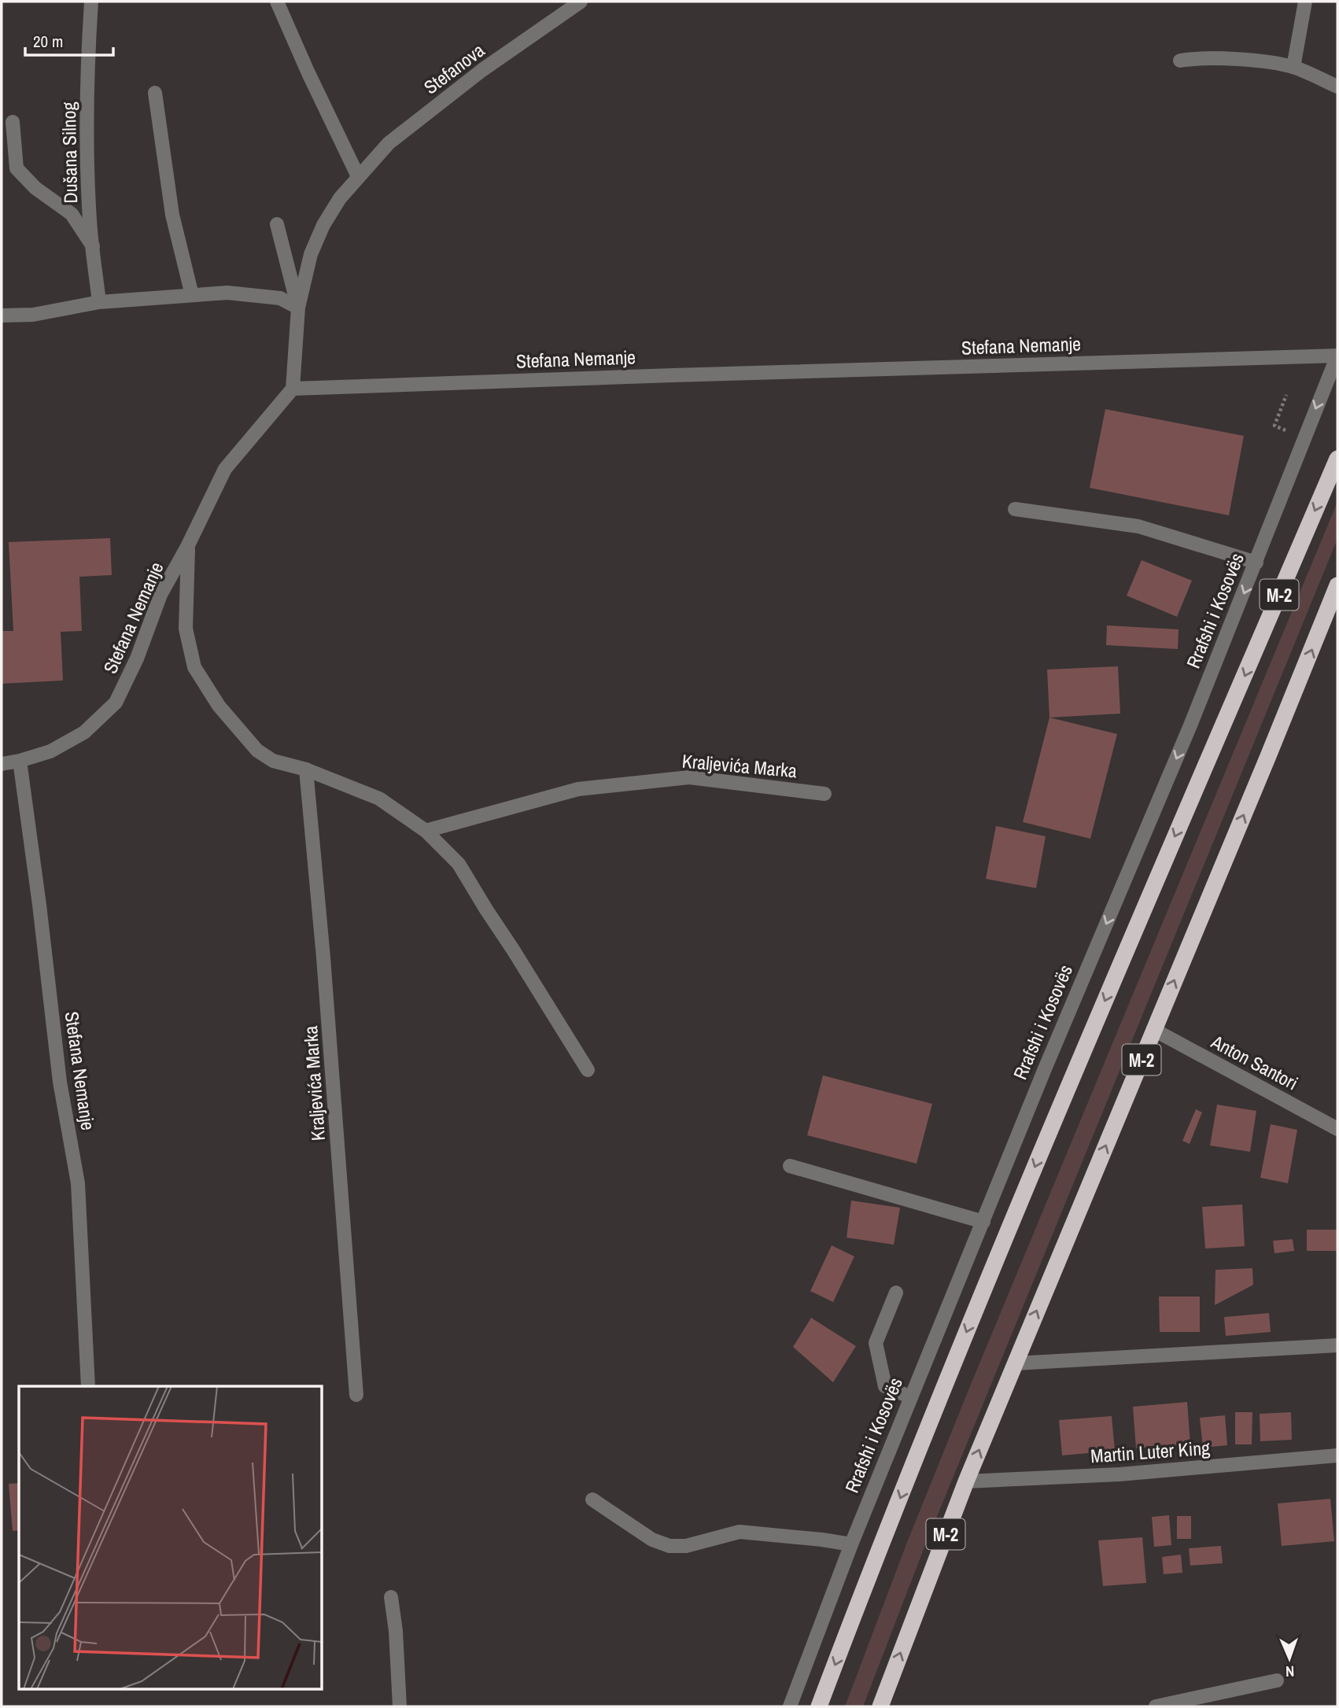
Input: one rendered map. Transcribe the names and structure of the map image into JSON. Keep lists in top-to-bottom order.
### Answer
{
  "streets": {
    "highway": ["M-2"],
    "street": [
      "Stefanova",
      "Dušana Silnog",
      "Stefana Nemanje",
      "Rrafshi i Kosovës",
      "Kraljevića Marka",
      "Anton Santori",
      "Martin Luter King"
    ]
  },
  "crossings": [
    ["Stefana Nemanje", "Rrafshi i Kosovës"],
    ["M-2", "Anton Santori"],
    ["M-2", "Martin Luter King"]
  ],
  "one_way": ["Rrafshi i Kosovës"],
  "scale_bar": "20 m",
  "north": "bottom"
}
